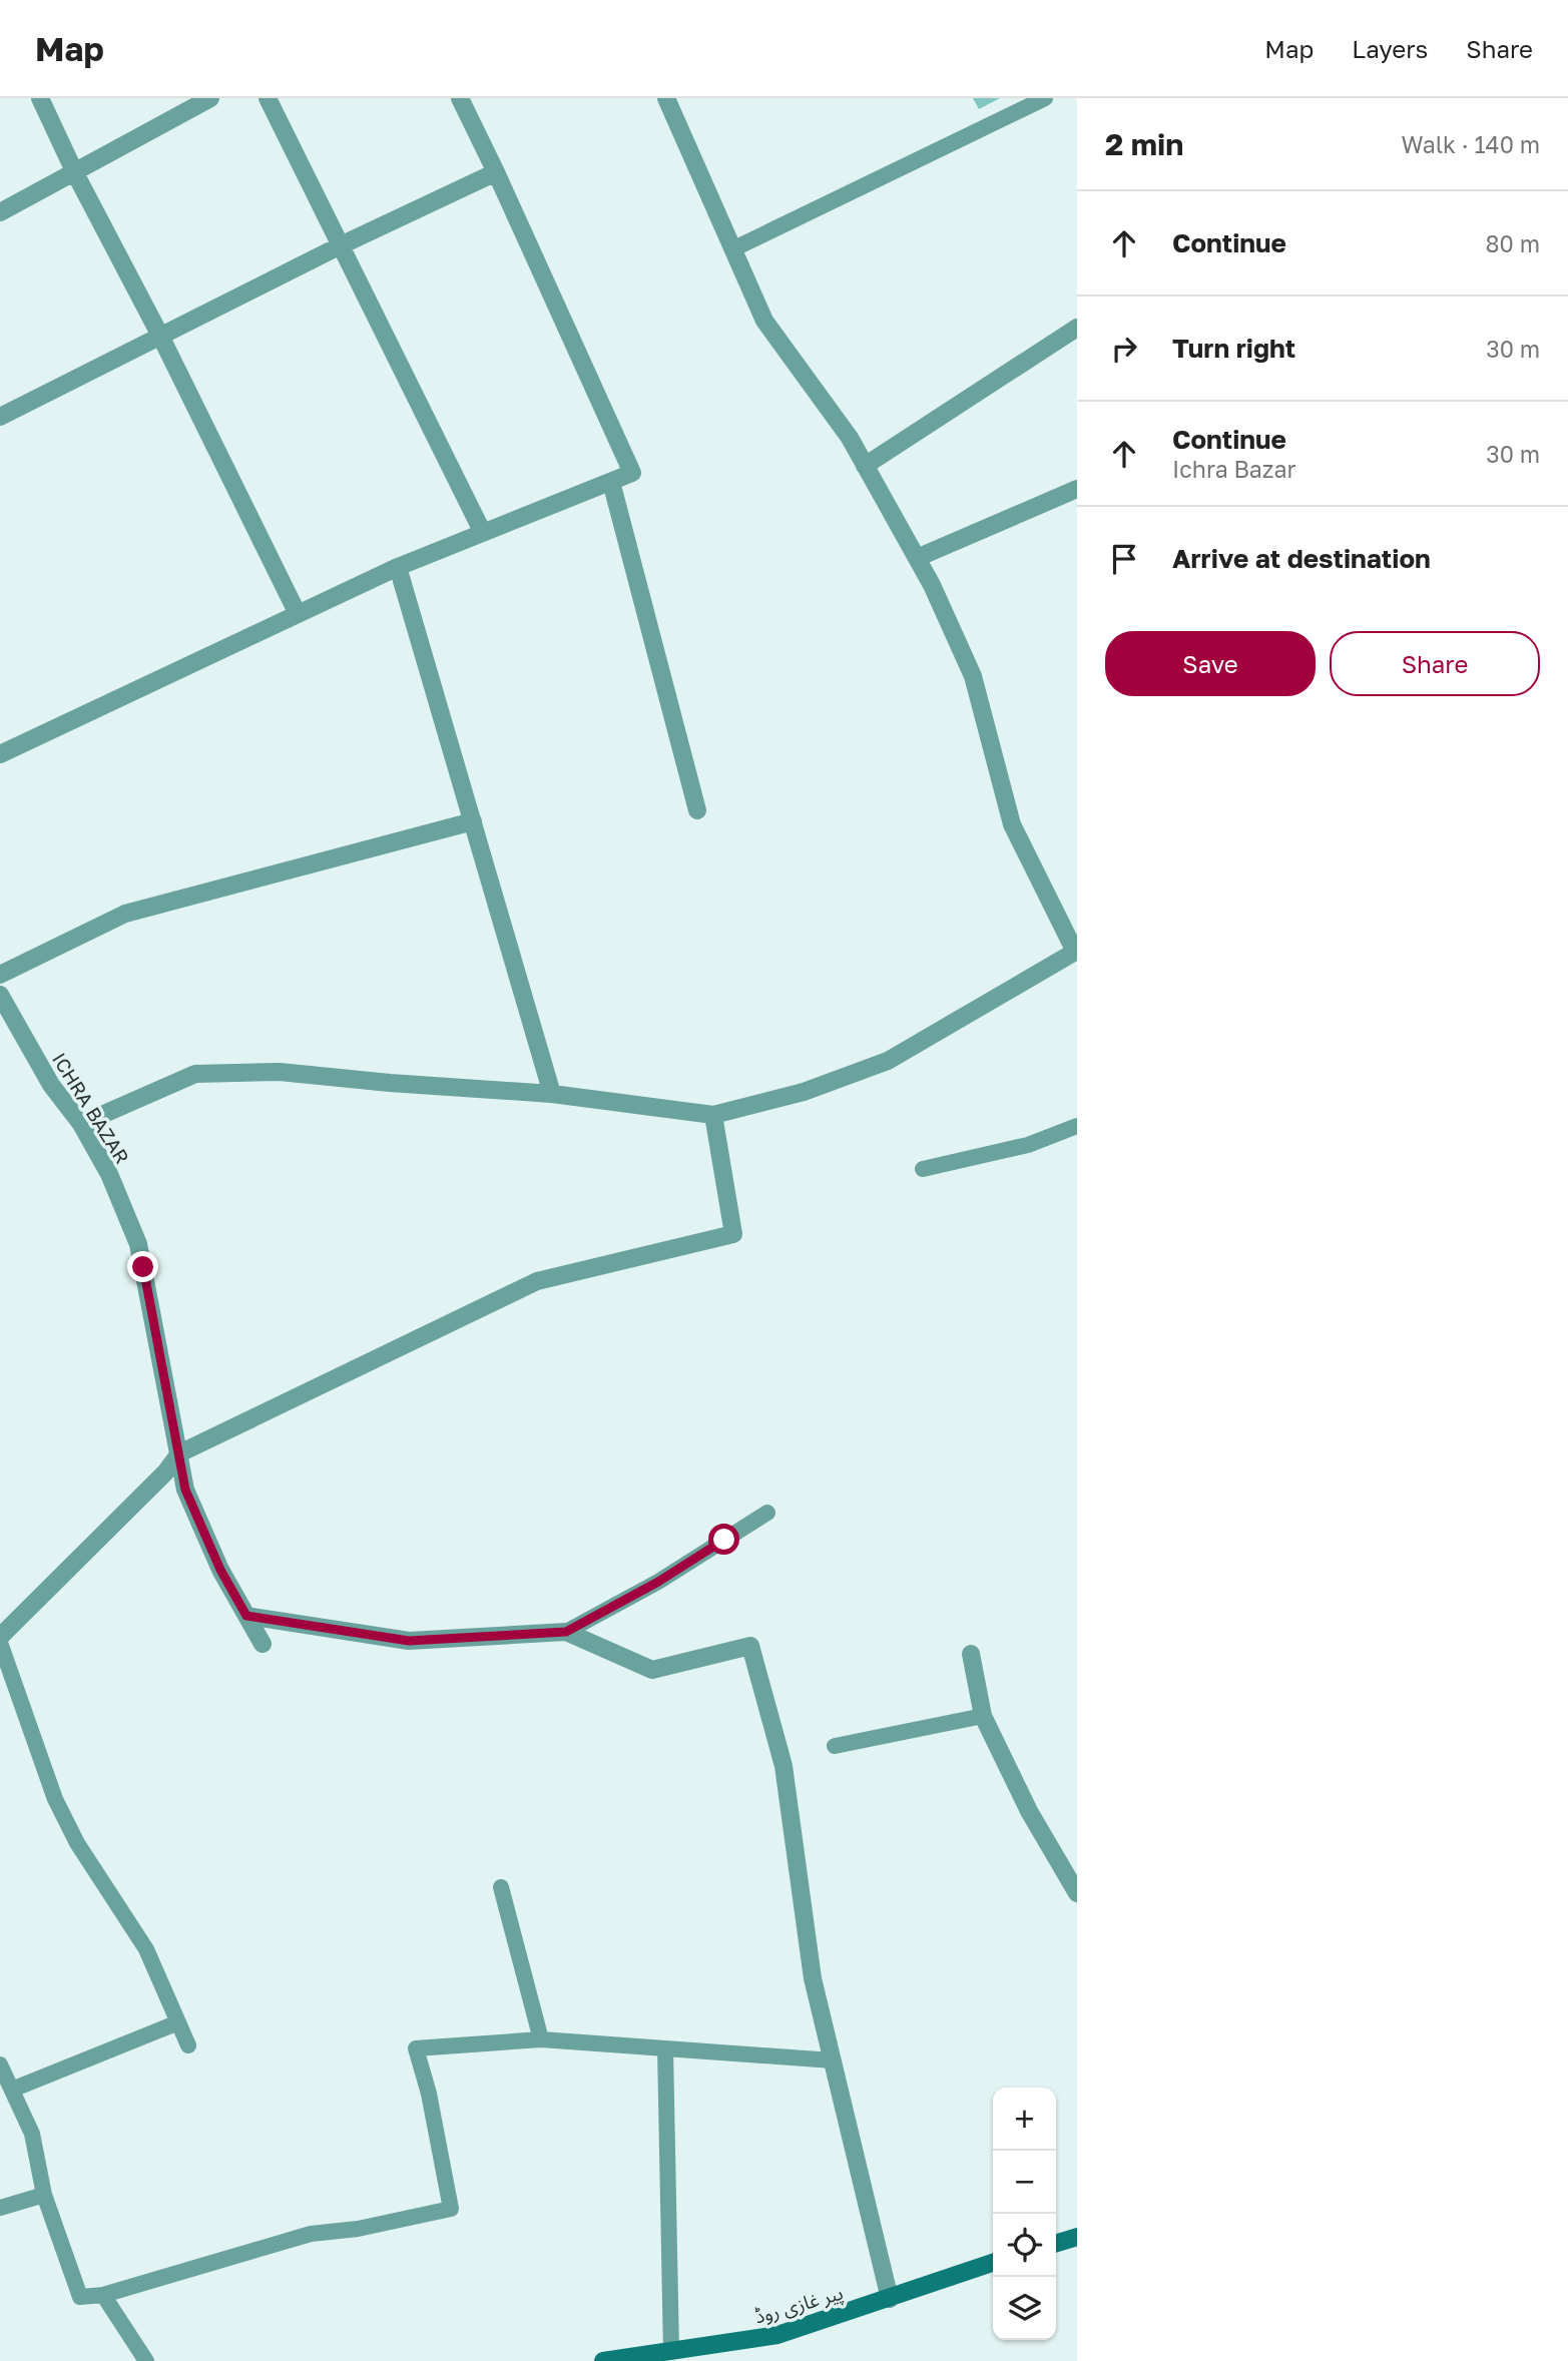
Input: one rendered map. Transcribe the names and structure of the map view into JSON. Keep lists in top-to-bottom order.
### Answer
{
  "streets": {
    "street": ["ICHRA BAZAR", "پیر غازی روڈ"]
  },
  "page": {
    "header": "Map",
    "nav": ["Map", "Layers", "Share"],
    "heading": ["2 min", "Walk · 140 m"],
    "list": [
      ["Continue", "80 m"],
      ["Turn right", "30 m"],
      ["Continue", "Ichra Bazar", "30 m"],
      "Arrive at destination"
    ],
    "buttons": ["Save", "Share"],
    "map_buttons": ["+", "−"]
  }
}
